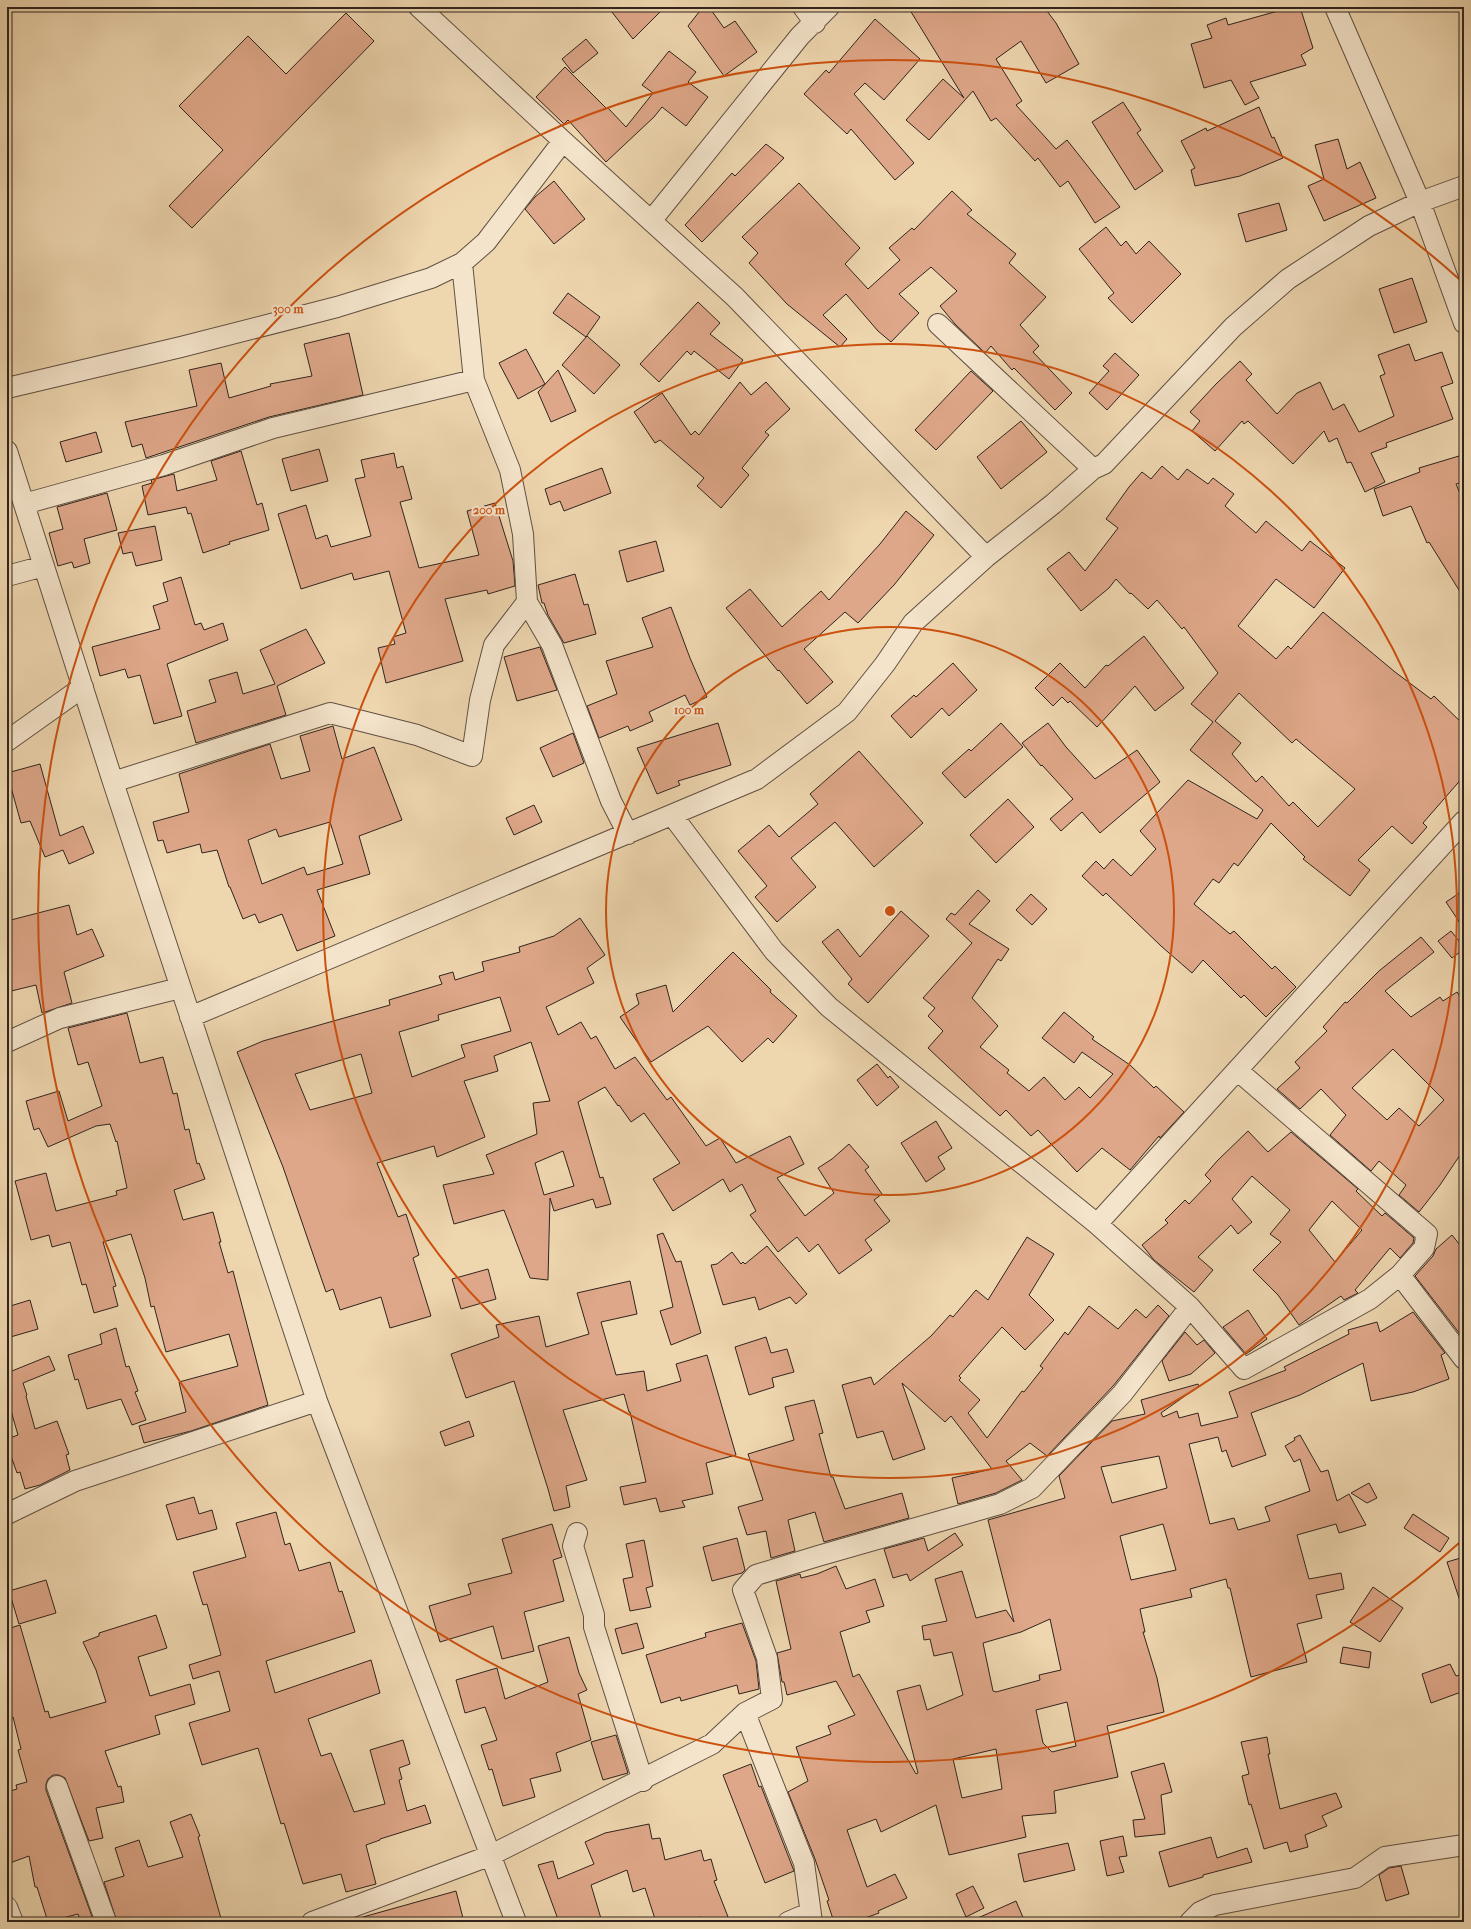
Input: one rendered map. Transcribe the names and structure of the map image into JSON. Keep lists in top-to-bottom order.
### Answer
{
  "rings": ["300 m", "200 m", "100 m"]
}
